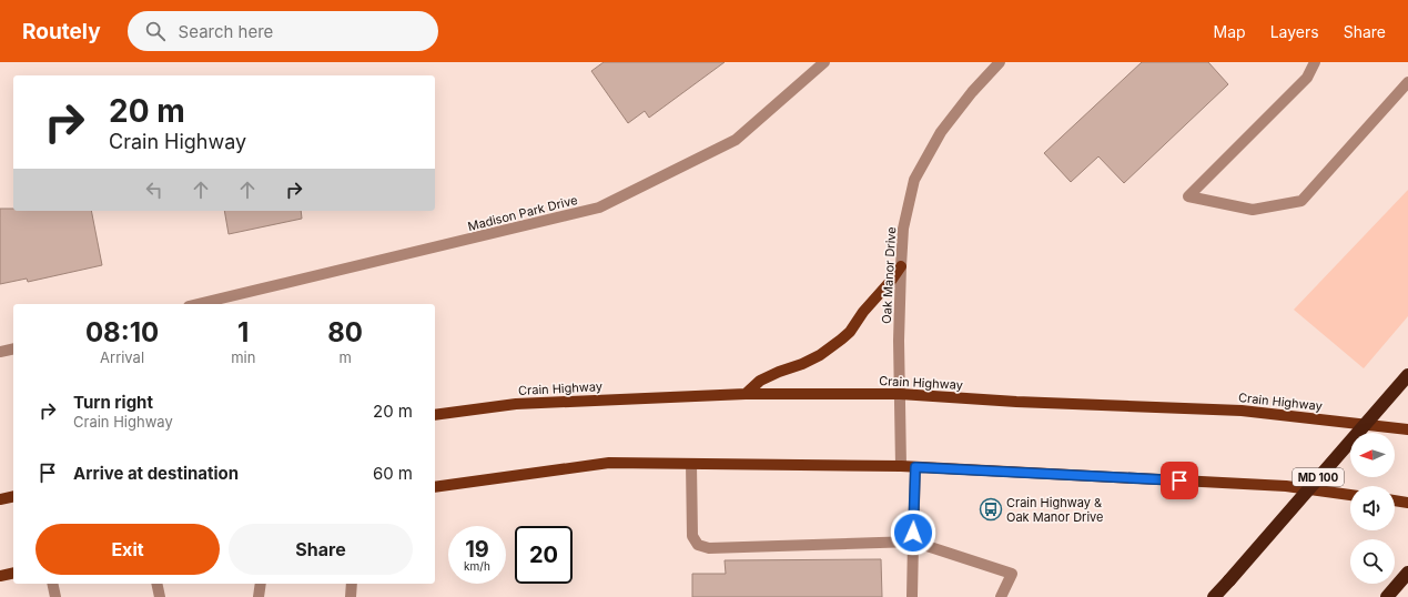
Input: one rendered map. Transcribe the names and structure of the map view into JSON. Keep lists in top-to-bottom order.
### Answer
{
  "streets": {
    "highway": ["MD 100"],
    "main road": ["Crain Highway"],
    "street": ["Madison Park Drive", "Oak Manor Drive"]
  },
  "crossings": [
    ["Oak Manor Drive", "Crain Highway"]
  ],
  "places": {
    "bus stop": ["Crain Highway & Oak Manor Drive"]
  },
  "north": "left",
  "page": {
    "header": "Routely",
    "search": "Search here",
    "nav": ["Map", "Layers", "Share"],
    "turn": ["20 m", "Crain Highway"],
    "eta": [
      "08:10",
      "Arrival",
      "1",
      "min",
      "80",
      "m"
    ],
    "list": [
      {
        "name": "Turn right",
        "note": "Crain Highway",
        "value": "20 m"
      },
      {
        "name": "Arrive at destination",
        "value": "60 m"
      }
    ],
    "buttons": ["Exit", "Share"],
    "speed": "19 km/h",
    "limit": "20"
  }
}
